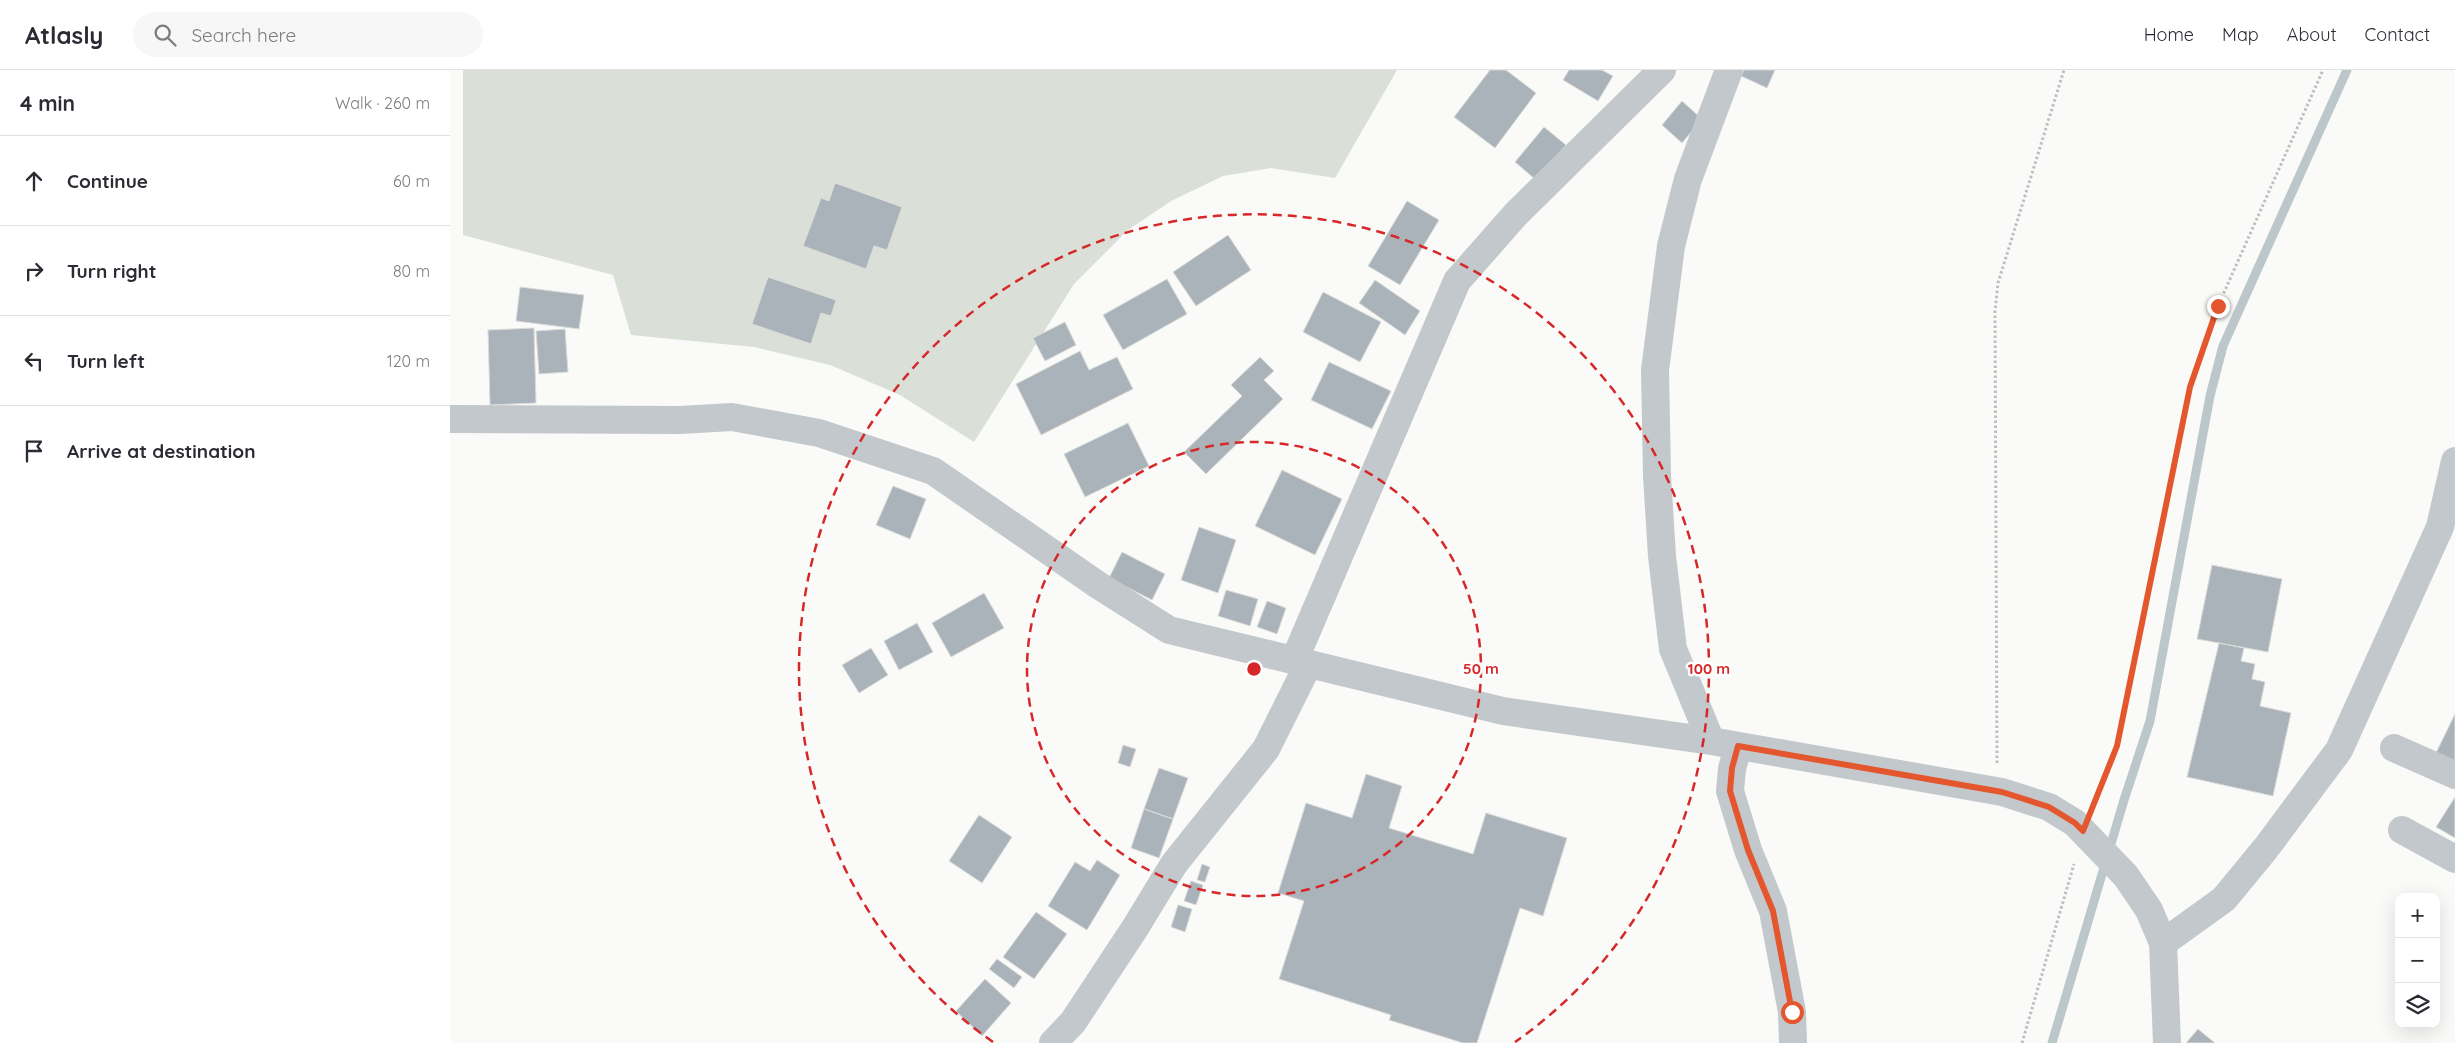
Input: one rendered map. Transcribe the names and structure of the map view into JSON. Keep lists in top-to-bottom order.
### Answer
{
  "page": {
    "header": "Atlasly",
    "search": "Search here",
    "nav": [
      "Home",
      "Map",
      "About",
      "Contact"
    ],
    "heading": ["4 min", "Walk · 260 m"],
    "list": [
      ["Continue", "60 m"],
      ["Turn right", "80 m"],
      ["Turn left", "120 m"],
      "Arrive at destination"
    ],
    "map_buttons": ["+", "−"]
  },
  "rings": ["50 m", "100 m"]
}
